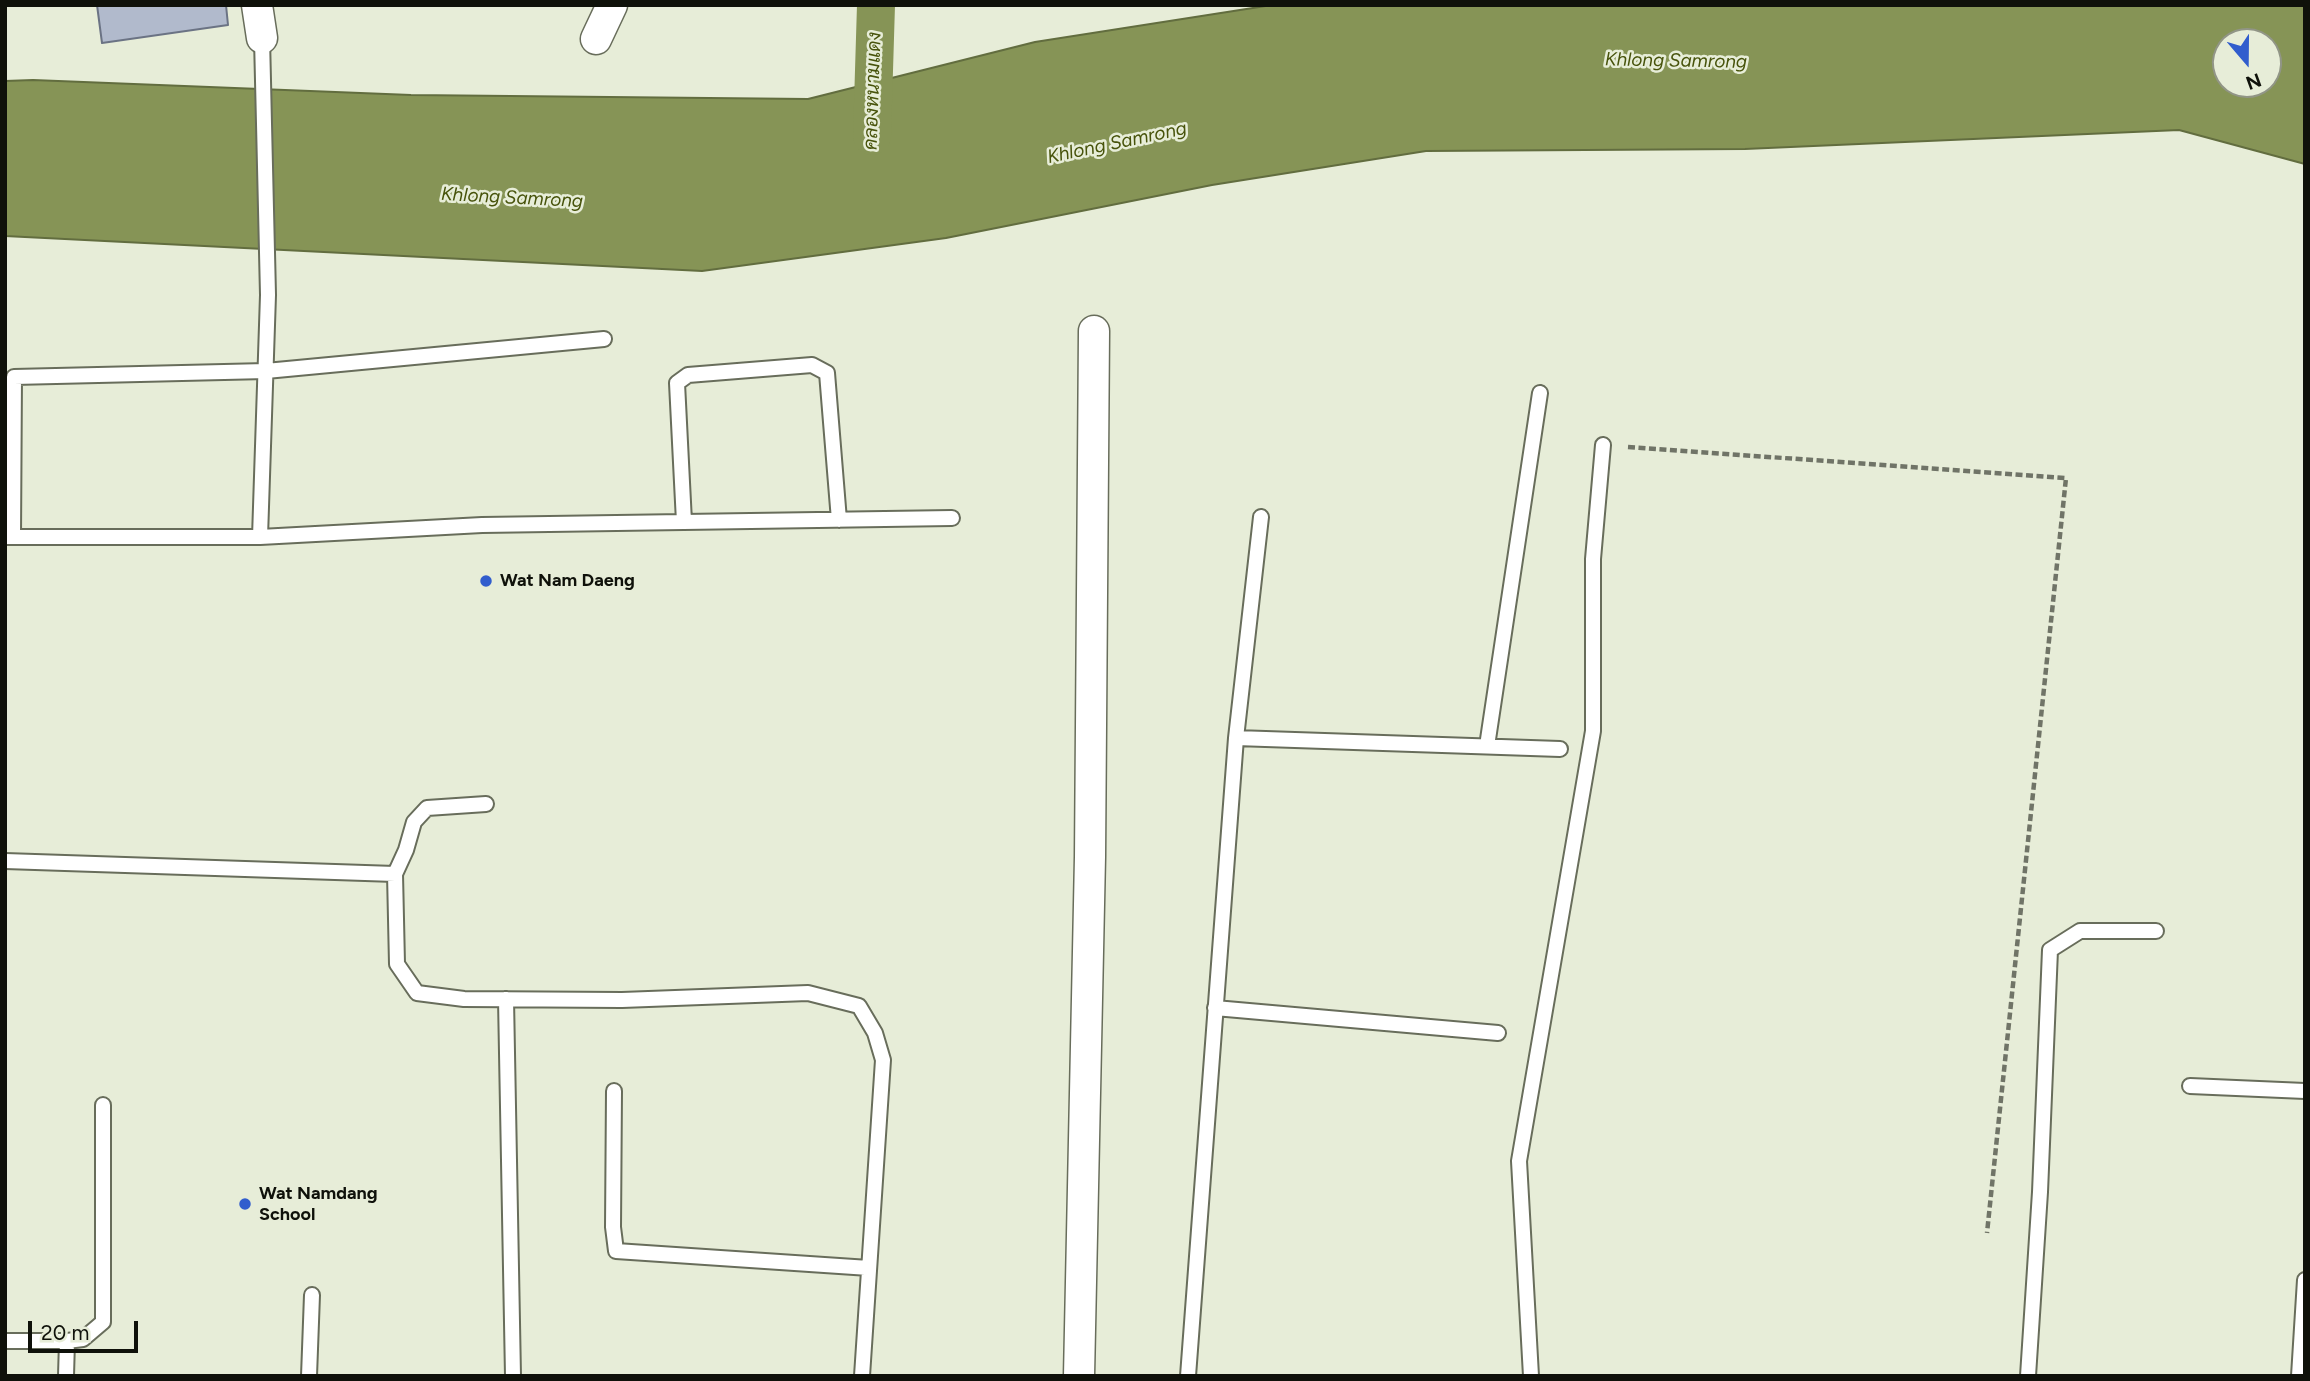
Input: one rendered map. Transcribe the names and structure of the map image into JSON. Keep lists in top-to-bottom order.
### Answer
{
  "water": ["Khlong Samrong", "คลองหนามแดง"],
  "places": ["Wat Nam Daeng", "Wat Namdang School"],
  "scale_bar": "20 m",
  "north": "bottom"
}
